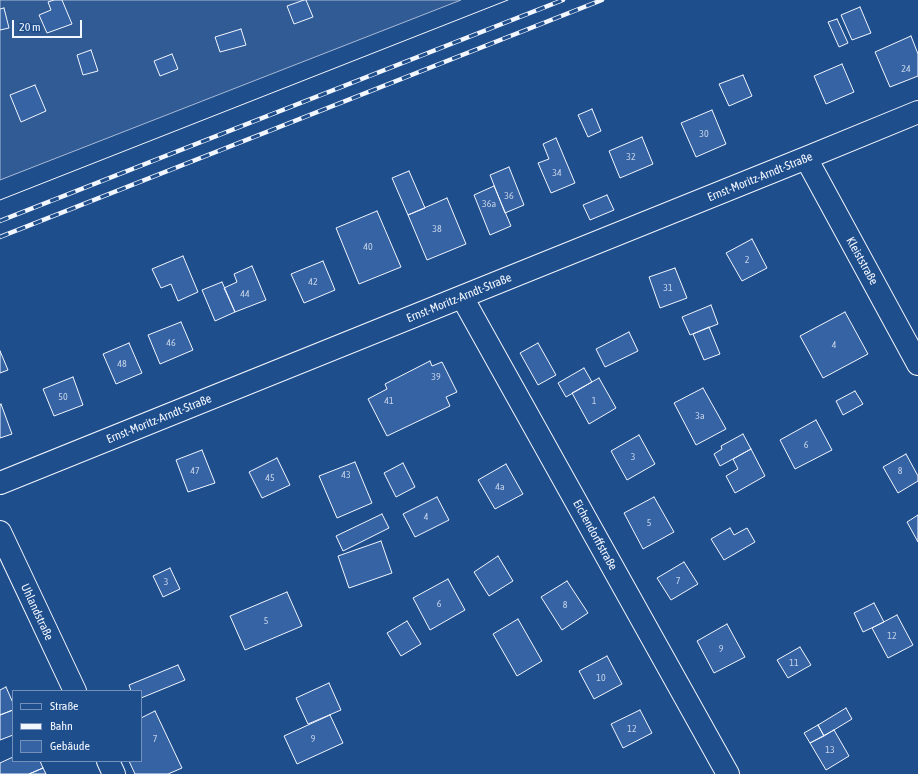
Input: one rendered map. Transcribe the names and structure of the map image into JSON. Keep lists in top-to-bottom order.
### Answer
{
  "streets": {
    "street": [
      "Ernst-Moritz-Arndt-Straße",
      "Kleiststraße",
      "Eichendorffstraße",
      "Uhlandstraße"
    ]
  },
  "crossings": [
    ["Ernst-Moritz-Arndt-Straße", "Kleiststraße"],
    ["Ernst-Moritz-Arndt-Straße", "Eichendorffstraße"]
  ],
  "house_numbers": [
    "24",
    "30",
    "32",
    "34",
    "36",
    "36a",
    "38",
    "40",
    "2",
    "42",
    "31",
    "44",
    "46",
    "4",
    "48",
    "39",
    "50",
    "41",
    "1",
    "3a",
    "6",
    "3",
    "47",
    "8",
    "43",
    "45",
    "4a",
    "4",
    "5",
    "7",
    "3",
    "6",
    "8",
    "5",
    "12",
    "9",
    "11",
    "10",
    "12",
    "7",
    "9",
    "13"
  ],
  "legend": ["Straße", "Bahn", "Gebäude"],
  "scale_bar": "20 m"
}
